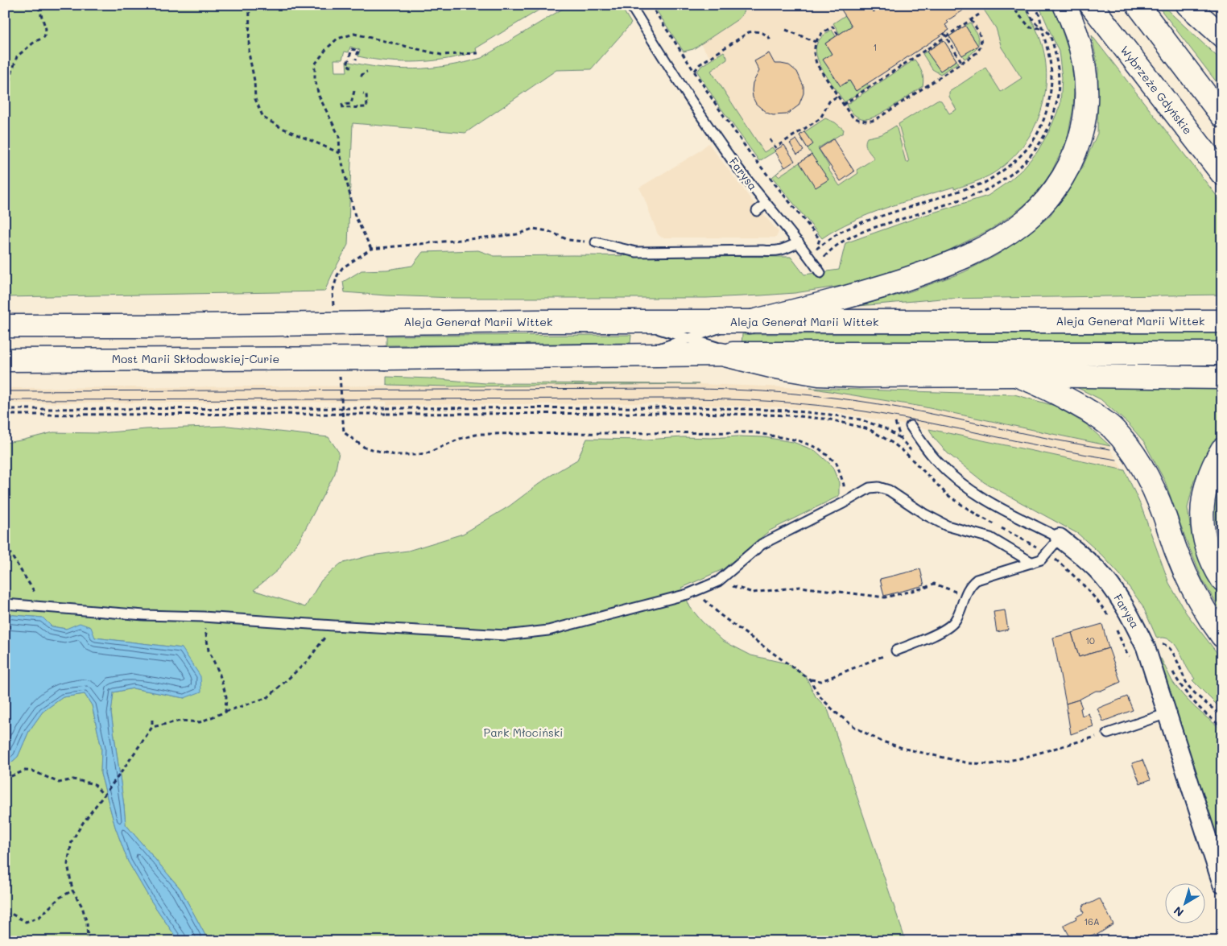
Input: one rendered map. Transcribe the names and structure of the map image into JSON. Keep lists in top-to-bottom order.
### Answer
{
  "streets": {
    "main road": ["Wybrzeże Gdyńskie", "Aleja Generał Marii Wittek", "Most Marii Skłodowskiej-Curie"],
    "street": ["Farysa"]
  },
  "parks": ["Park Młociński"],
  "house_numbers": ["1", "10", "16A"],
  "north": "bottom left"
}
